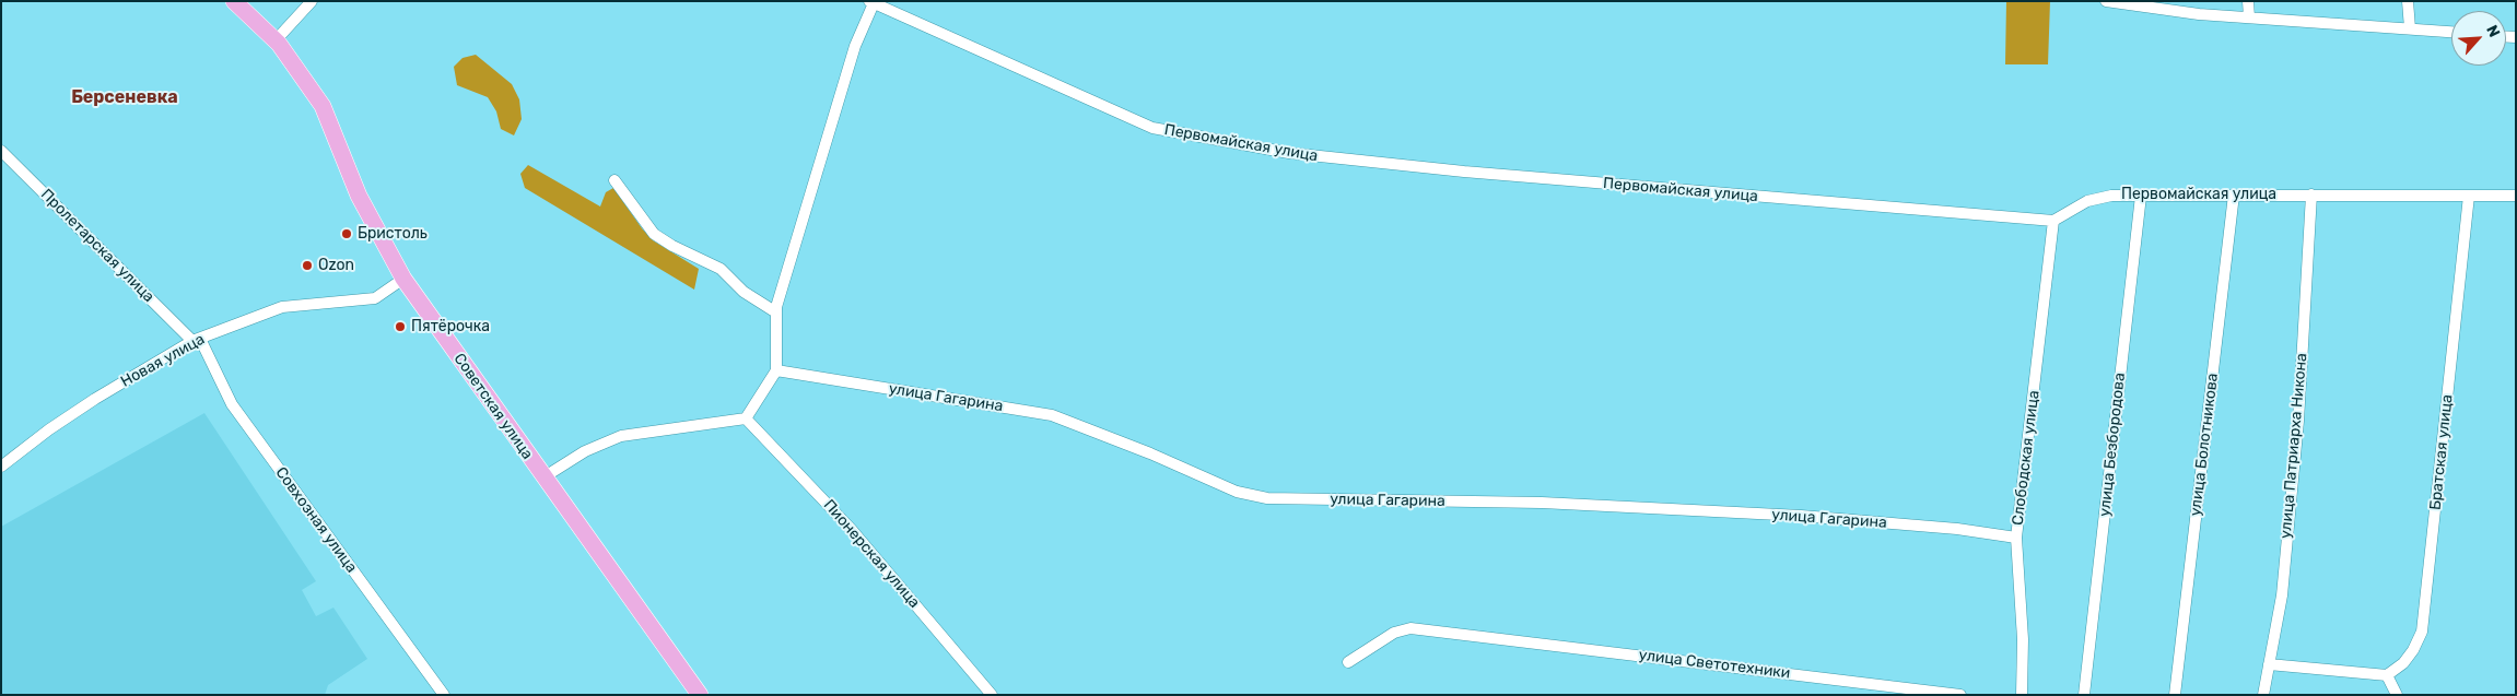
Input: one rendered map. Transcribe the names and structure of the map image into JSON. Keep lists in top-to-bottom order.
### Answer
{
  "streets": {
    "main road": ["Советская улица"],
    "street": [
      "Первомайская улица",
      "Пролетарская улица",
      "Новая улица",
      "улица Гагарина",
      "улица Безбородова",
      "улица Болотникова",
      "улица Патриарха Никона",
      "Братская улица",
      "Слободская улица",
      "Совхозная улица",
      "Пионерская улица",
      "улица Светотехники"
    ]
  },
  "crossings": [
    ["Первомайская улица", "улица Безбородова"],
    ["Первомайская улица", "улица Болотникова"],
    ["Первомайская улица", "улица Патриарха Никона"],
    ["Первомайская улица", "Братская улица"],
    ["Первомайская улица", "Слободская улица"],
    ["Пролетарская улица", "Новая улица"],
    ["Пролетарская улица", "Совхозная улица"],
    ["Новая улица", "Советская улица"],
    ["Новая улица", "Совхозная улица"],
    ["улица Гагарина", "Слободская улица"]
  ],
  "districts": ["Берсеневка"],
  "places": ["Бристоль", "Ozon", "Пятёрочка"],
  "north": "top right"
}
